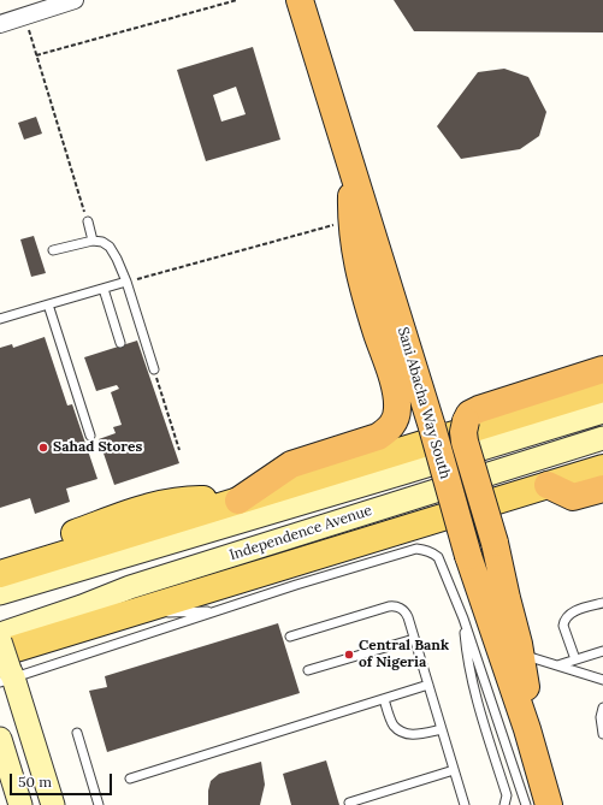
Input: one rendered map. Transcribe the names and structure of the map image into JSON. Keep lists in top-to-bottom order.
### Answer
{
  "streets": {
    "highway": ["Sani Abacha Way South"],
    "main road": ["Independence Avenue"]
  },
  "places": ["Sahad Stores", "Central Bank of Nigeria"],
  "scale_bar": "50 m"
}
